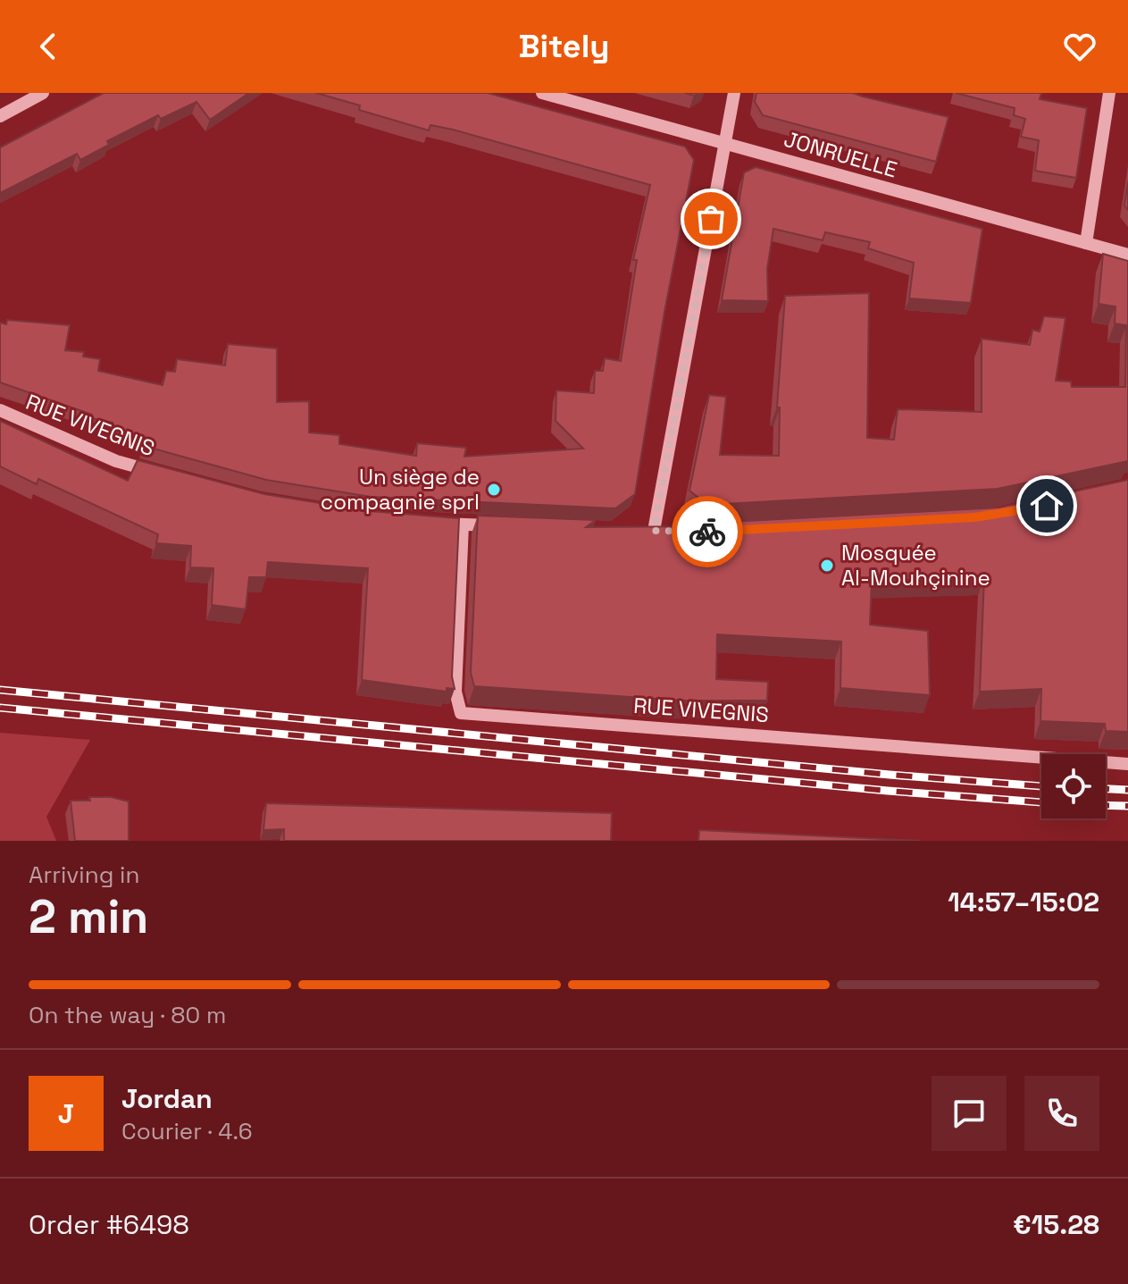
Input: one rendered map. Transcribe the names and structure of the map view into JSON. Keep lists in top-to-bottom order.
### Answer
{
  "streets": {
    "street": ["JONRUELLE", "RUE VIVEGNIS"]
  },
  "places": ["Un siège de compagnie sprl", "Mosquée Al-Mouhçinine"],
  "page": {
    "header": "Bitely",
    "heading": ["2 min", "Arriving in", "14:57–15:02"],
    "panel": [
      "Jordan",
      "Courier · 4.6",
      "Order #6498",
      "€15.28"
    ],
    "bar": "On the way · 80 m",
    "round": "J"
  }
}
